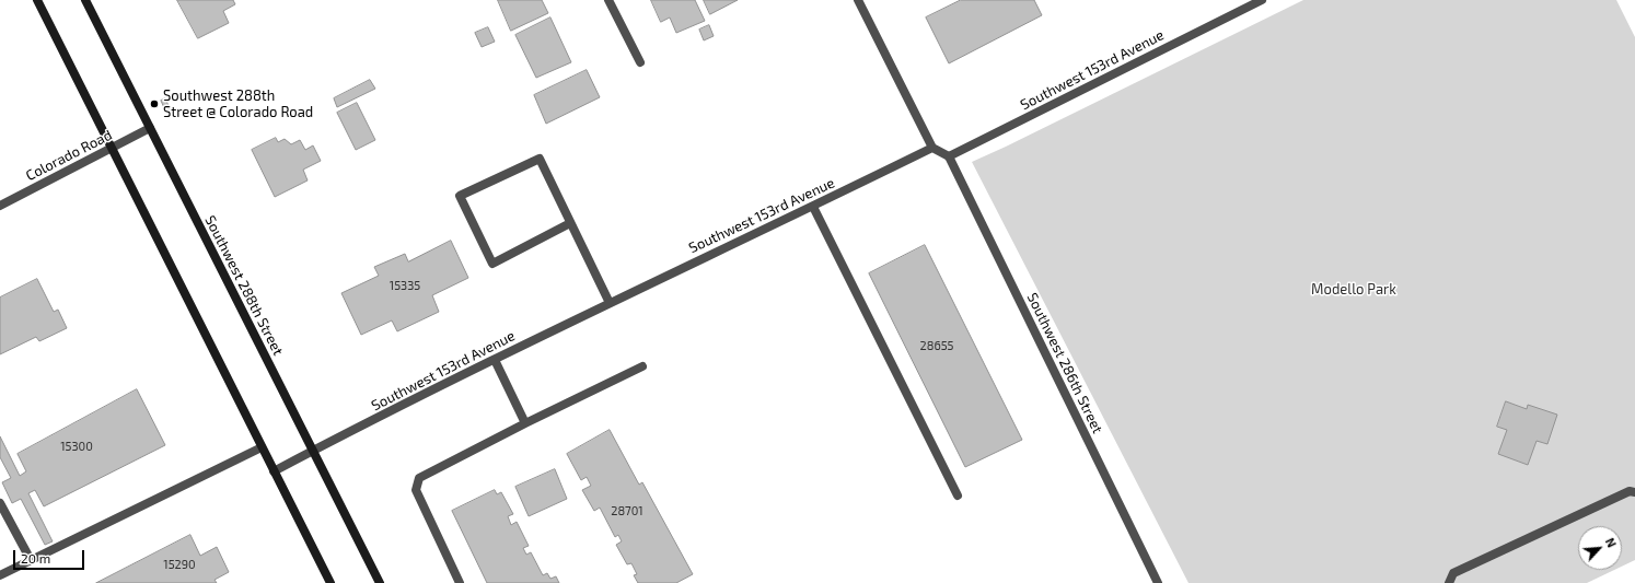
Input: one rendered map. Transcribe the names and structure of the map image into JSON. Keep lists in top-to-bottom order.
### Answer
{
  "streets": {
    "main road": ["Southwest 288th Street"],
    "street": ["Southwest 153rd Avenue", "Colorado Road", "Southwest 286th Street"]
  },
  "crossings": [
    ["Southwest 153rd Avenue", "Southwest 288th Street"],
    ["Southwest 153rd Avenue", "Southwest 286th Street"],
    ["Colorado Road", "Southwest 288th Street"]
  ],
  "parks": ["Modello Park"],
  "places": ["Southwest 288th Street @ Colorado Road"],
  "house_numbers": [
    "15335",
    "28655",
    "15300",
    "28701",
    "15290"
  ],
  "scale_bar": "20 m",
  "north": "top right"
}
